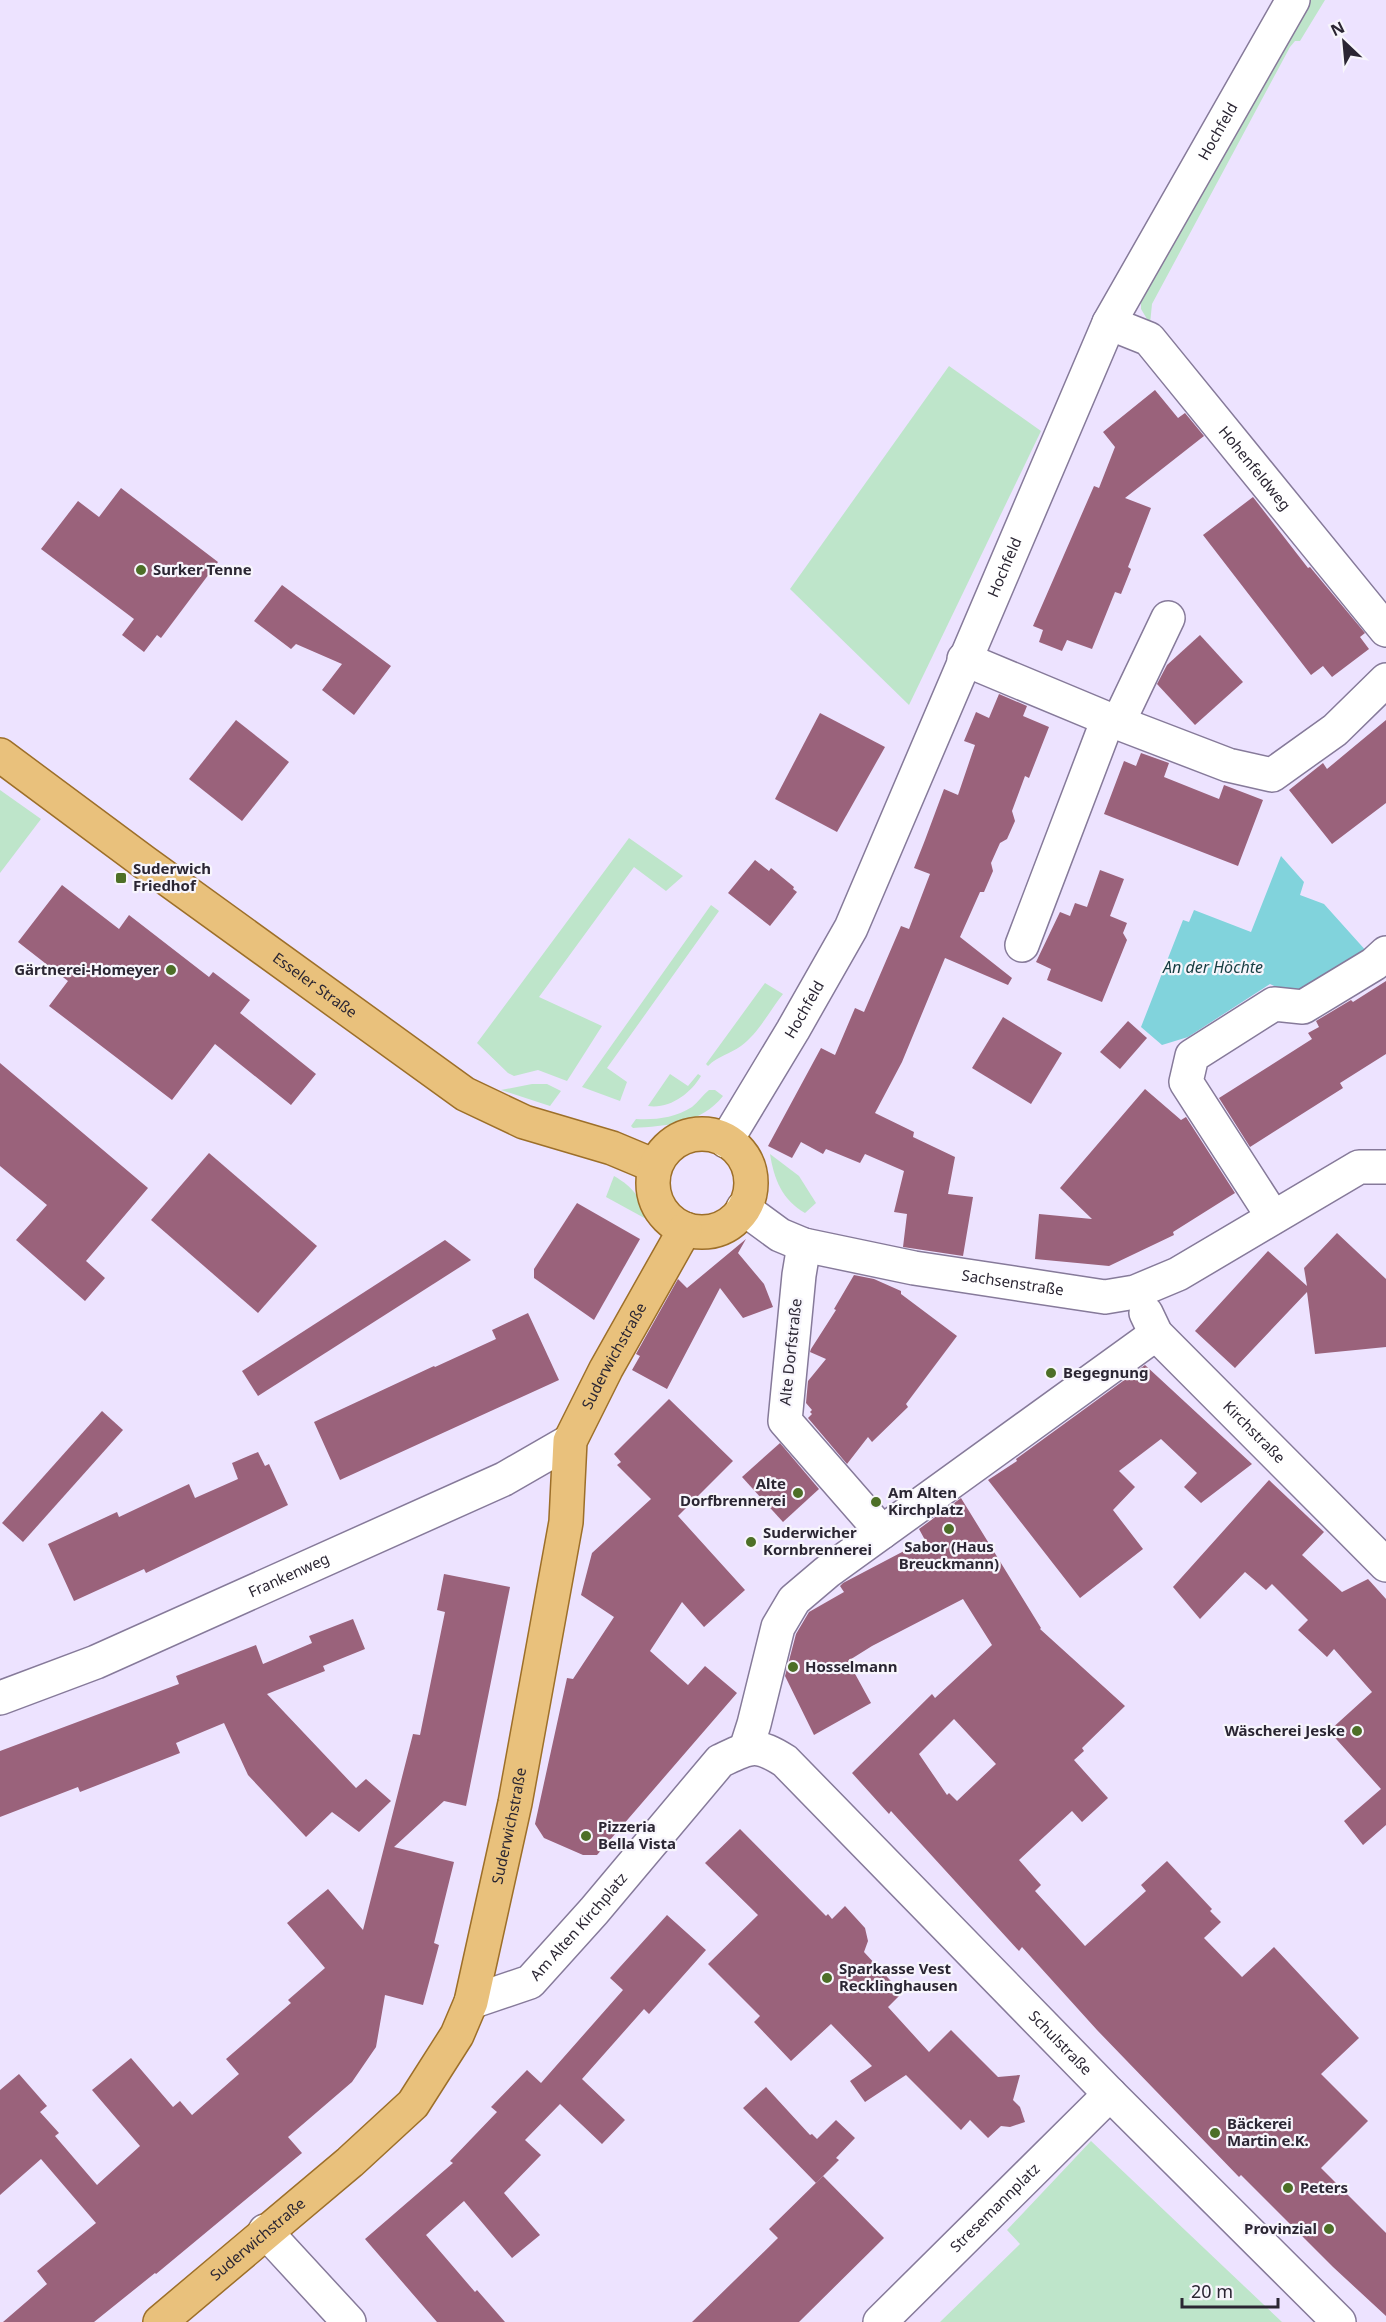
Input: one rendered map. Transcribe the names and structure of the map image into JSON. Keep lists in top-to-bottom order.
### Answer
{
  "streets": {
    "main road": ["Esseler Straße", "Suderwichstraße"],
    "street": [
      "Hochfeld",
      "Hohenfeldweg",
      "Sachsenstraße",
      "Alte Dorfstraße",
      "Kirchstraße",
      "Frankenweg",
      "Am Alten Kirchplatz",
      "Schulstraße",
      "Stresemannplatz"
    ]
  },
  "crossings": [
    ["Hochfeld", "Hohenfeldweg"],
    ["Hochfeld", "Esseler Straße"],
    ["Hochfeld", "Sachsenstraße"],
    ["Hochfeld", "Suderwichstraße"],
    ["Esseler Straße", "Sachsenstraße"],
    ["Esseler Straße", "Suderwichstraße"],
    ["Sachsenstraße", "Alte Dorfstraße"],
    ["Sachsenstraße", "Suderwichstraße"],
    ["Sachsenstraße", "Kirchstraße"],
    ["Suderwichstraße", "Frankenweg"],
    ["Suderwichstraße", "Am Alten Kirchplatz"],
    ["Am Alten Kirchplatz", "Schulstraße"],
    ["Schulstraße", "Stresemannplatz"]
  ],
  "water": ["An der Höchte"],
  "places": {
    "other": [
      "Surker Tenne",
      "Gärtnerei-Homeyer",
      "Begegnung",
      "Alte Dorfbrennerei",
      "Am Alten Kirchplatz",
      "Sabor (Haus Breuckmann)",
      "Suderwicher Kornbrennerei",
      "Hosselmann",
      "Wäscherei Jeske",
      "Pizzeria Bella Vista",
      "Sparkasse Vest Recklinghausen",
      "Bäckerei Martin e.K.",
      "Peters",
      "Provinzial"
    ],
    "transit": ["Suderwich Friedhof"]
  },
  "scale_bar": "20 m",
  "north": "top left"
}
